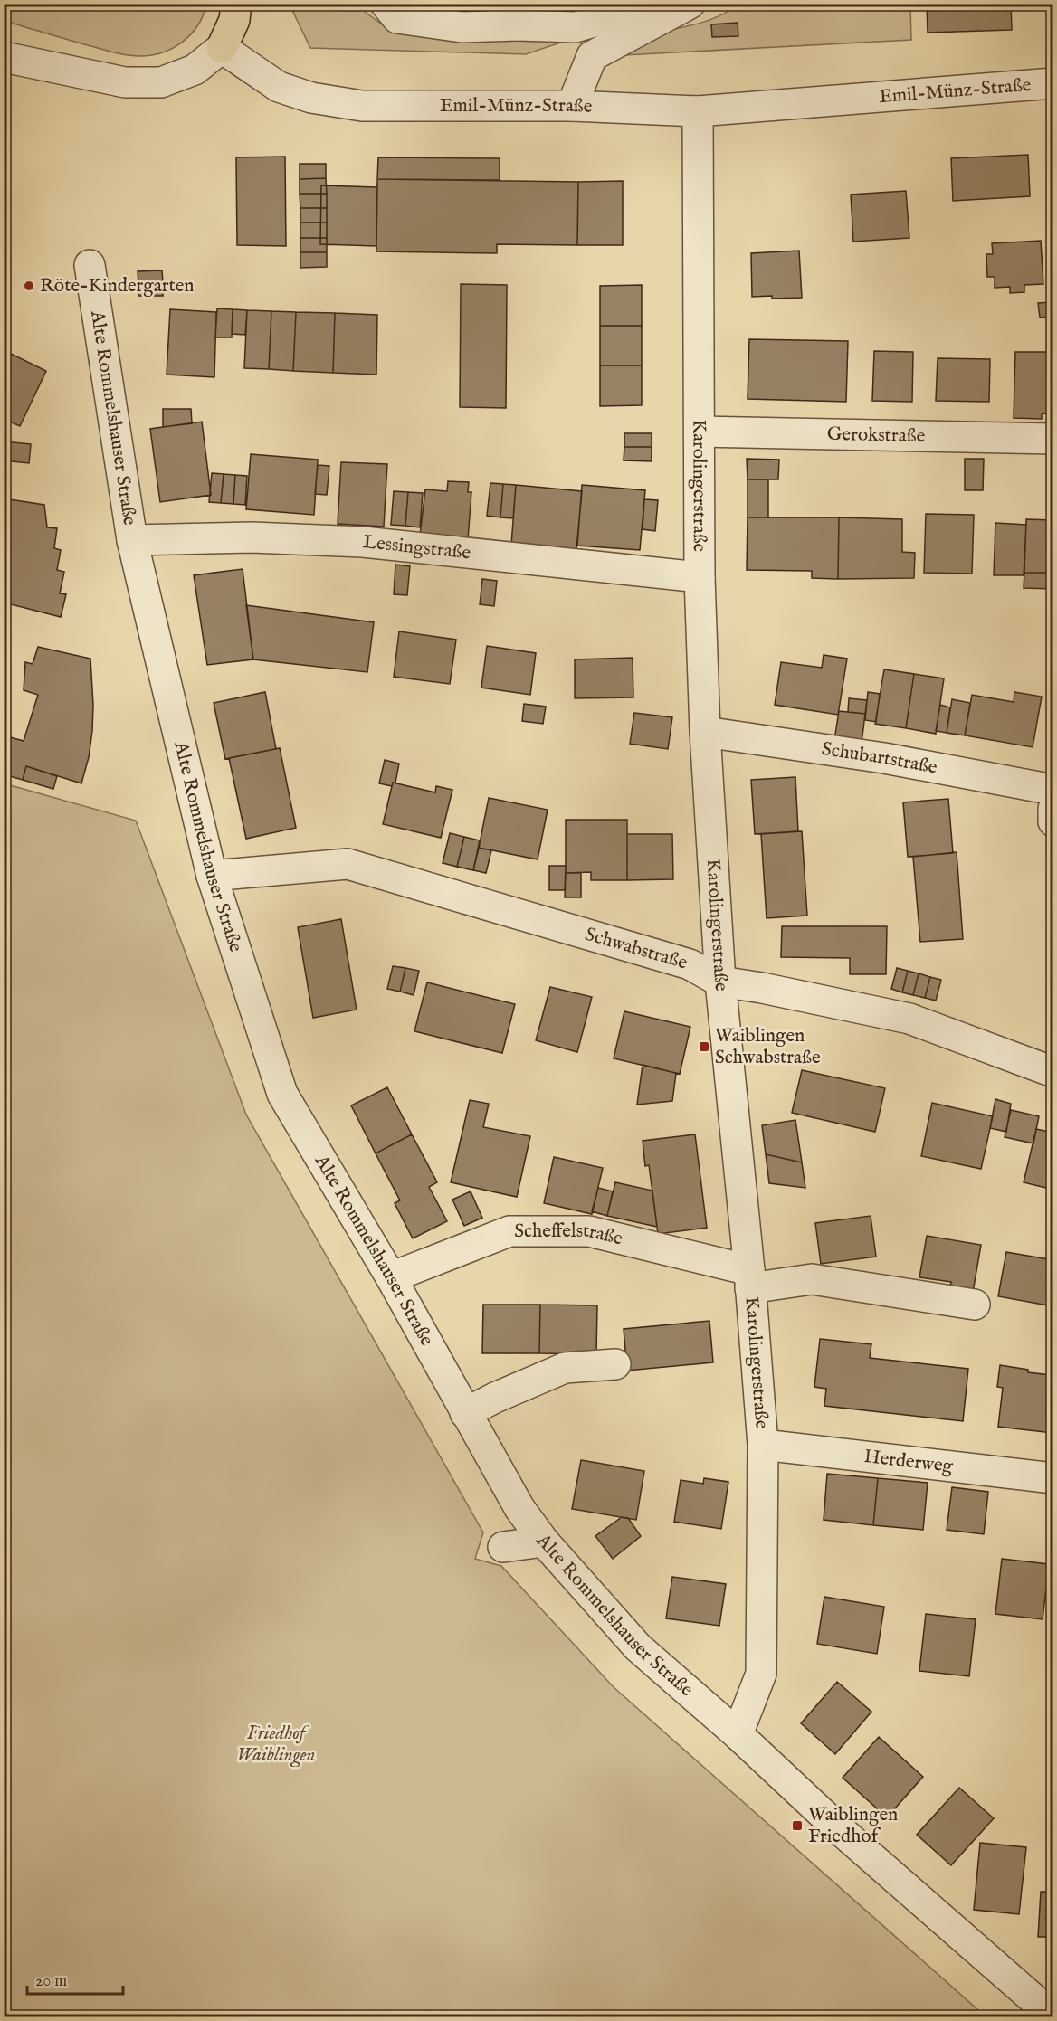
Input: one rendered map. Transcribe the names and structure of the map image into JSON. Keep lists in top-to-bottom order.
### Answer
{
  "streets": {
    "street": [
      "Emil-Münz-Straße",
      "Alte Rommelshauser Straße",
      "Gerokstraße",
      "Karolingerstraße",
      "Lessingstraße",
      "Schubartstraße",
      "Schwabstraße",
      "Scheffelstraße",
      "Herderweg"
    ]
  },
  "crossings": [
    ["Emil-Münz-Straße", "Karolingerstraße"],
    ["Alte Rommelshauser Straße", "Karolingerstraße"],
    ["Alte Rommelshauser Straße", "Lessingstraße"],
    ["Alte Rommelshauser Straße", "Schwabstraße"],
    ["Alte Rommelshauser Straße", "Scheffelstraße"],
    ["Gerokstraße", "Karolingerstraße"],
    ["Karolingerstraße", "Lessingstraße"],
    ["Karolingerstraße", "Schubartstraße"],
    ["Karolingerstraße", "Schwabstraße"],
    ["Karolingerstraße", "Scheffelstraße"],
    ["Karolingerstraße", "Herderweg"]
  ],
  "parks": ["Friedhof Waiblingen"],
  "places": {
    "other": ["Röte-Kindergarten"],
    "transit": ["Waiblingen Schwabstraße", "Waiblingen Friedhof"]
  },
  "scale_bar": "20 m"
}
